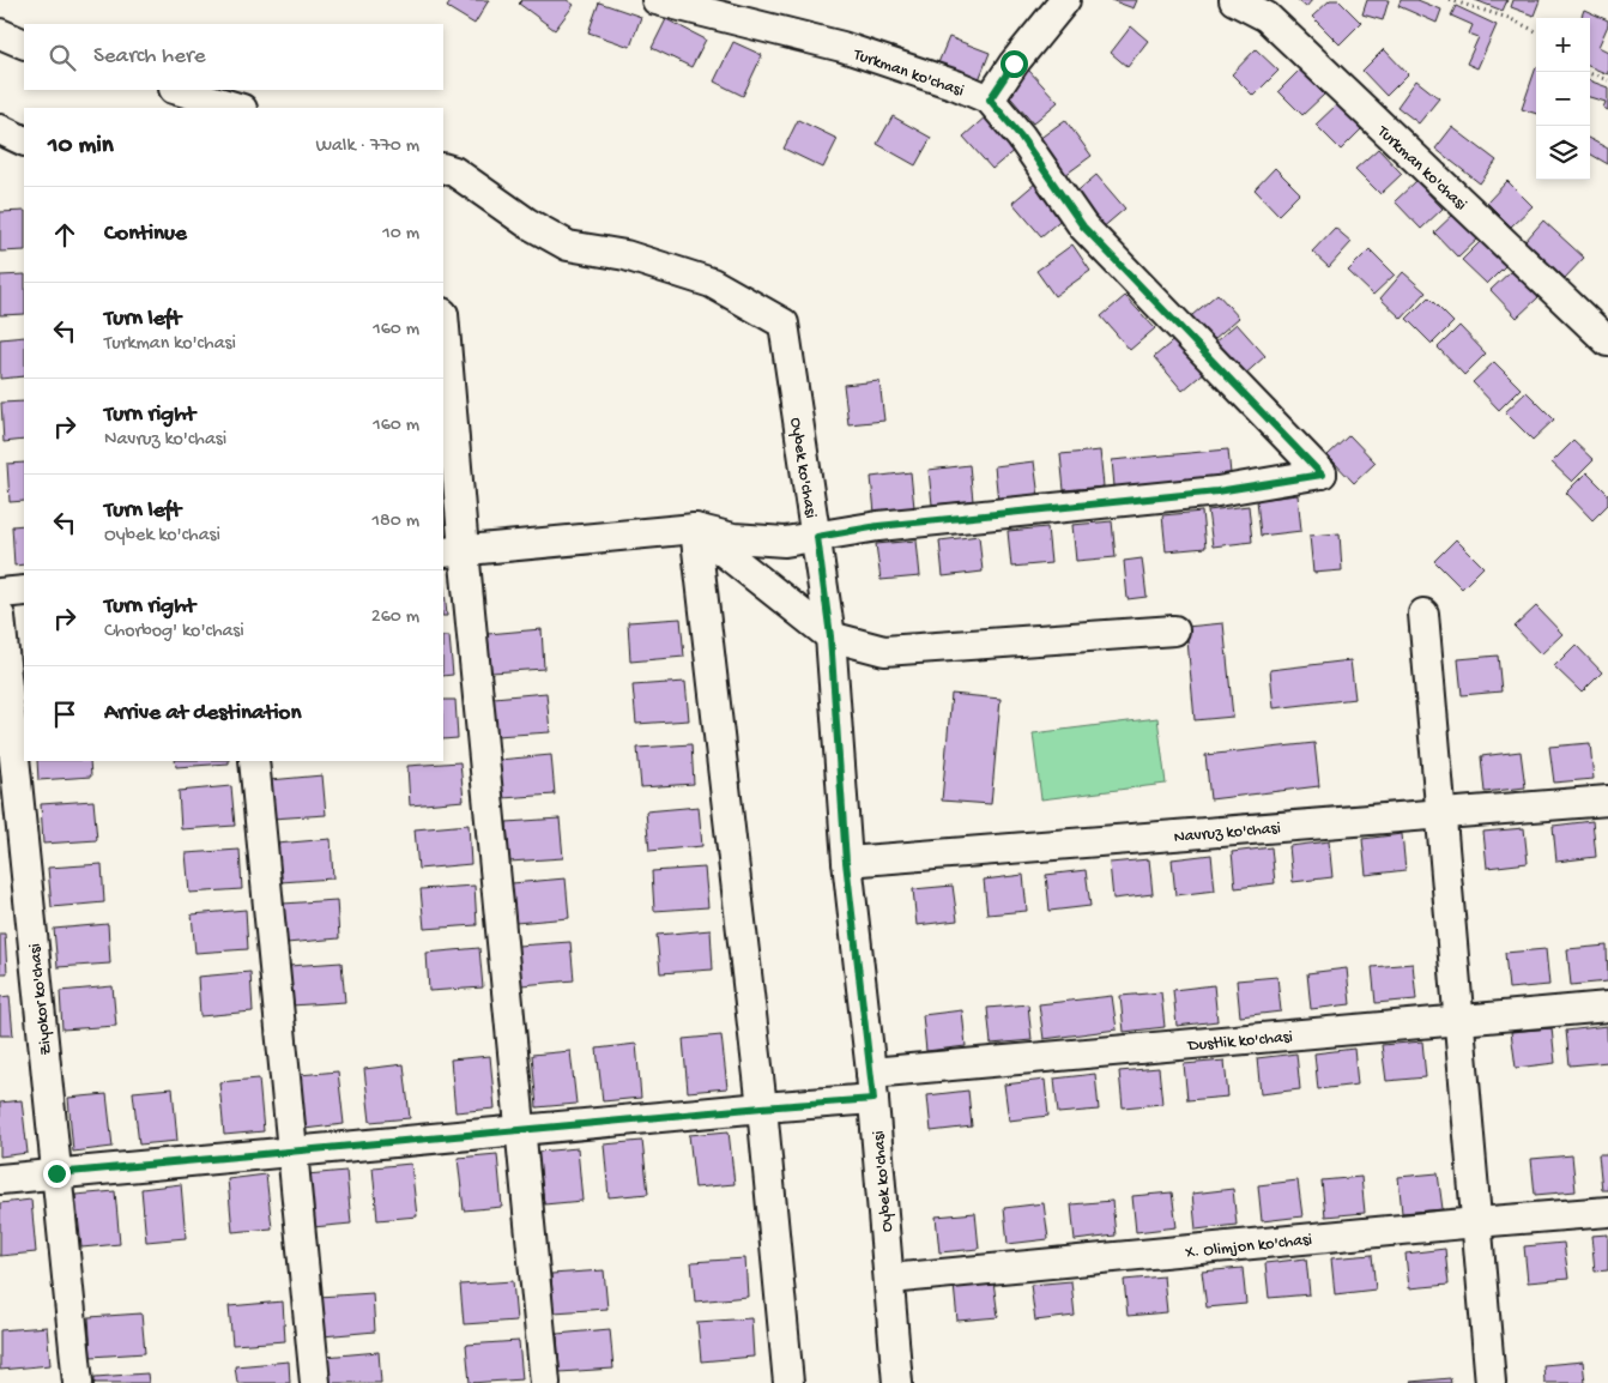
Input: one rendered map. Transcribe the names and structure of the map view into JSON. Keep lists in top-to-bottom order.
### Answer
{
  "streets": {
    "street": [
      "Turkman ko'chasi",
      "Oybek ko'chasi",
      "Navruz ko'chasi",
      "Ziyokor ko'chasi",
      "Dustlik ko'chasi",
      "X. Olimjon ko'chasi"
    ]
  },
  "crossings": [
    ["Turkman ko'chasi", "Oybek ko'chasi"],
    ["Oybek ko'chasi", "Navruz ko'chasi"],
    ["Oybek ko'chasi", "Dustlik ko'chasi"],
    ["Oybek ko'chasi", "X. Olimjon ko'chasi"],
    ["Ziyokor ko'chasi", "Dustlik ko'chasi"]
  ],
  "page": {
    "map_buttons": ["+", "−"],
    "search": "Search here",
    "heading": ["10 min", "Walk · 770 m"],
    "list": [
      ["Continue", "10 m"],
      ["Turn left", "Turkman ko'chasi", "160 m"],
      ["Turn right", "Navruz ko'chasi", "160 m"],
      ["Turn left", "Oybek ko'chasi", "180 m"],
      ["Turn right", "Chorbog' ko'chasi", "260 m"],
      "Arrive at destination"
    ]
  }
}
